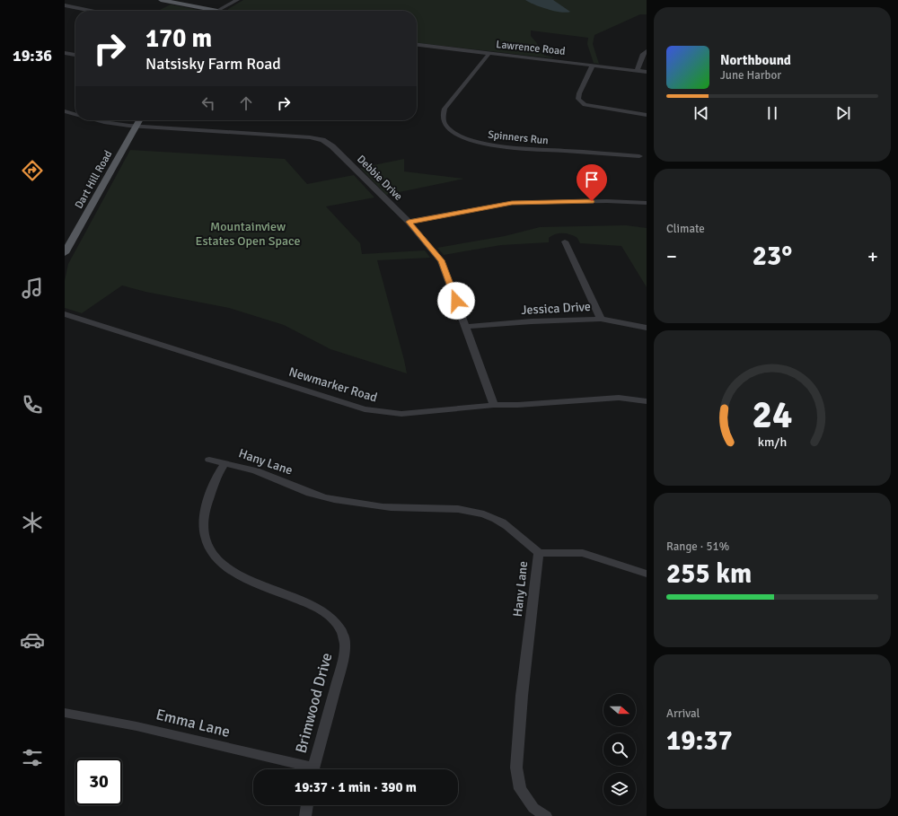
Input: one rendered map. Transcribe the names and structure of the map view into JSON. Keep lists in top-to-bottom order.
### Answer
{
  "streets": {
    "main road": ["Dart Hill Road"],
    "street": [
      "Lawrence Road",
      "Spinners Run",
      "Debbie Drive",
      "Jessica Drive",
      "Newmarker Road",
      "Hany Lane",
      "Brimwood Drive",
      "Emma Lane"
    ]
  },
  "crossings": [
    ["Lawrence Road", "Spinners Run"],
    ["Debbie Drive", "Dart Hill Road"],
    ["Debbie Drive", "Jessica Drive"],
    ["Debbie Drive", "Newmarker Road"],
    ["Hany Lane", "Brimwood Drive"]
  ],
  "parks": ["Mountainview Estates Open Space"],
  "north": "right",
  "page": {
    "tabs": "19:36",
    "turn": ["170 m", "Natsisky Farm Road"],
    "song": ["Northbound", "June Harbor"],
    "tile": [
      "Climate",
      ["Range · 51%", "255 km"],
      ["Arrival", "19:37"]
    ],
    "heat": ["−", "23°", "+"],
    "limit": "30",
    "trip": "19:37 · 1 min · 390 m",
    "gauge": ["24", "km/h"]
  }
}
